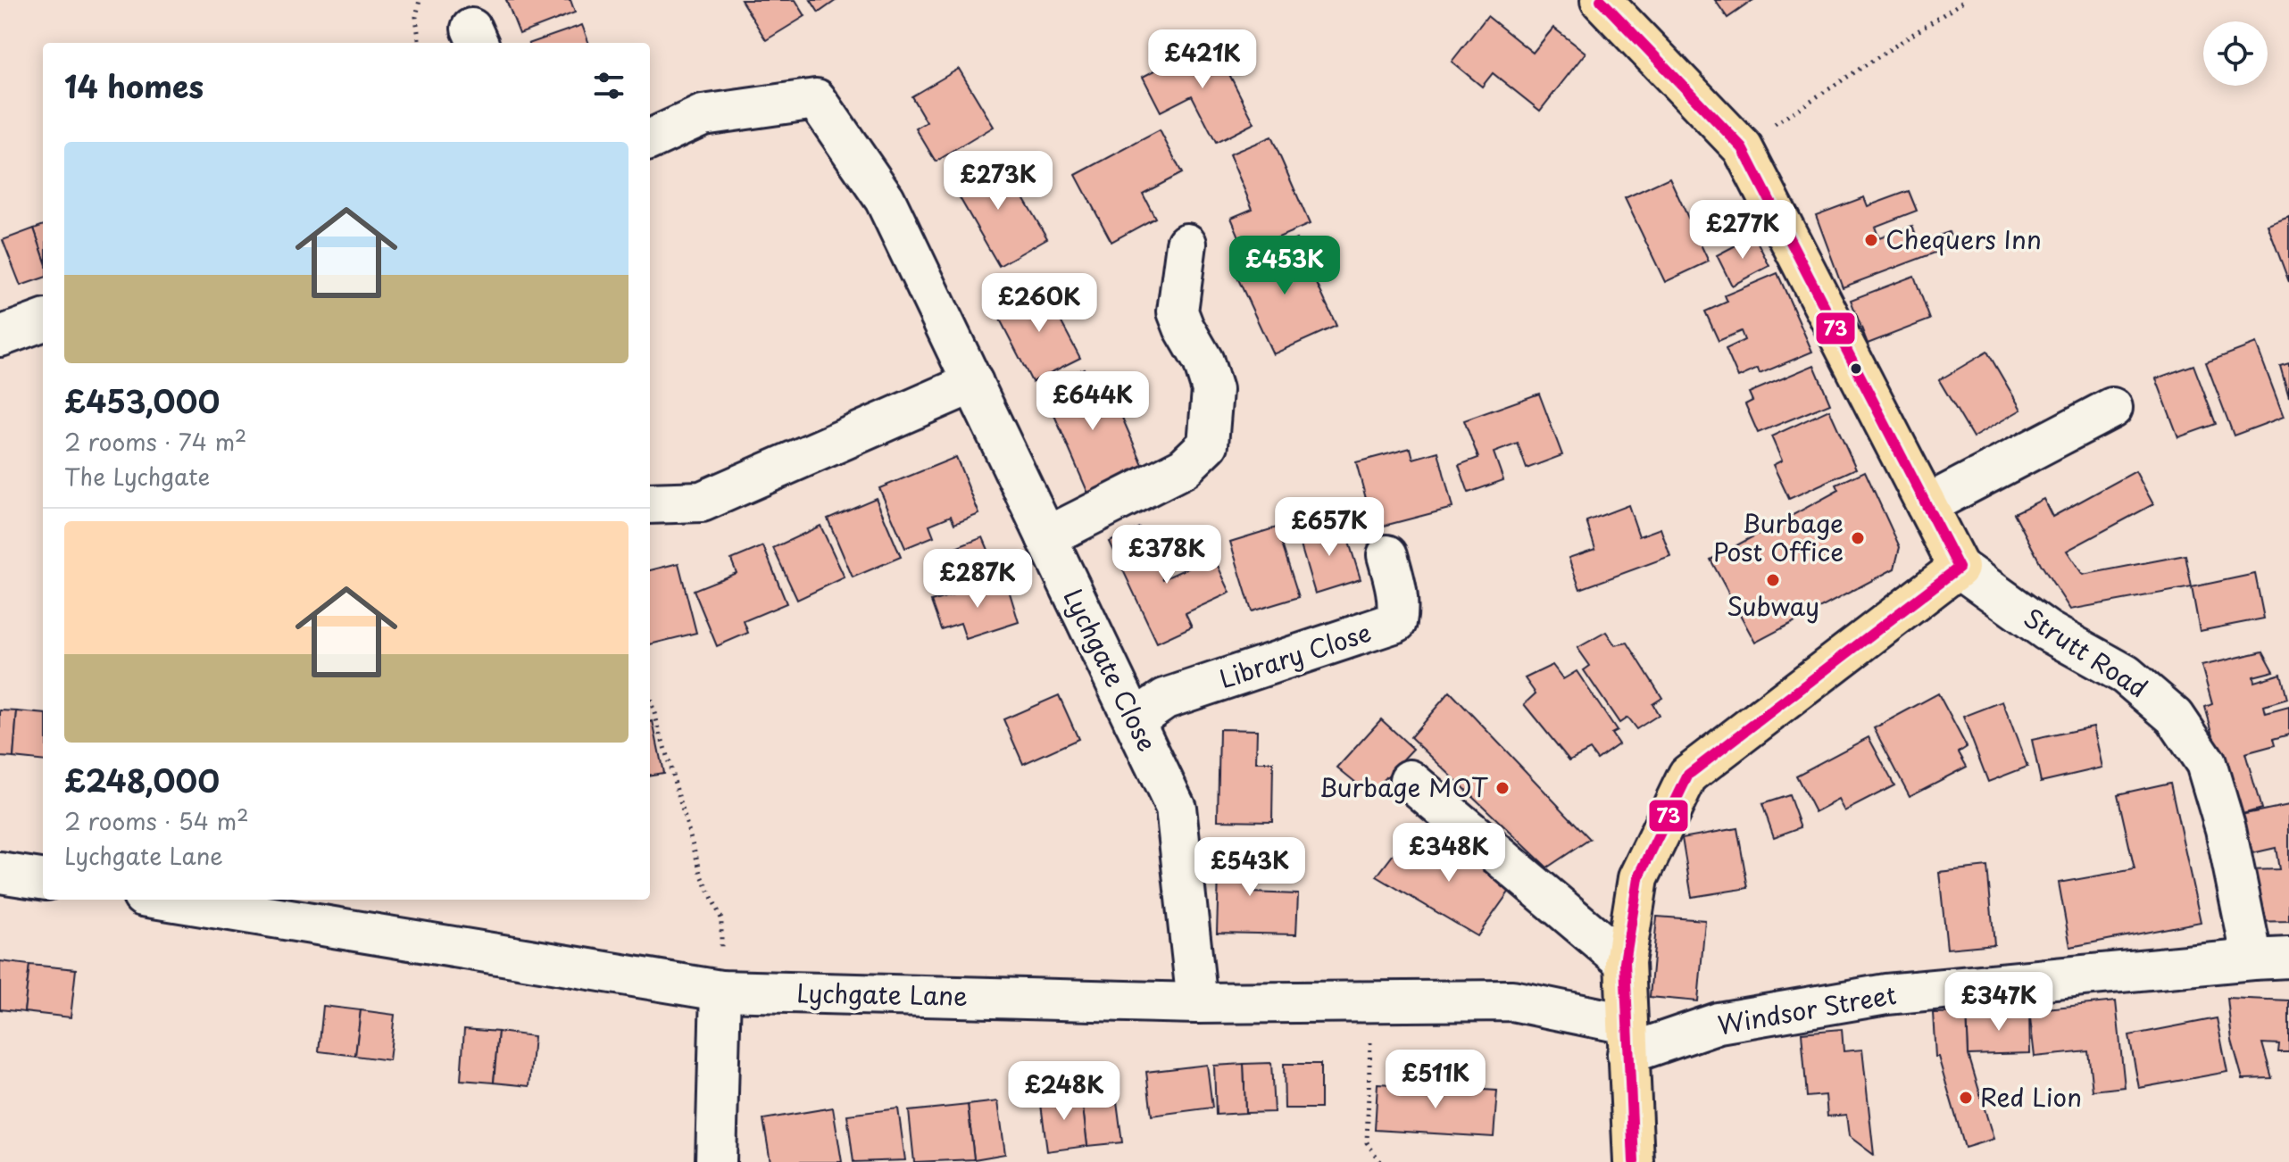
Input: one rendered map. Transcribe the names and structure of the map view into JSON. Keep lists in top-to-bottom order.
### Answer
{
  "streets": {
    "street": [
      "Strutt Road",
      "Library Close",
      "Lychgate Close",
      "Lychgate Lane",
      "Windsor Street"
    ]
  },
  "crossings": [
    ["Strutt Road", "Windsor Street"],
    ["Library Close", "Lychgate Close"],
    ["Lychgate Close", "Lychgate Lane"],
    ["Lychgate Lane", "Windsor Street"]
  ],
  "places": [
    "Chequers Inn",
    "Burbage Post Office",
    "Subway",
    "Burbage MOT",
    "Red Lion"
  ],
  "lines": ["transit line 73"],
  "page": {
    "price": [
      "£421K",
      "£273K",
      "£277K",
      "£453K",
      "£260K",
      "£644K",
      "£657K",
      "£378K",
      "£287K",
      "£348K",
      "£543K",
      "£347K",
      "£511K",
      "£248K"
    ],
    "heading": "14 homes",
    "list": [
      {
        "name": "£453,000",
        "note": "2 rooms · 74 m² · The Lychgate"
      },
      {
        "name": "£248,000",
        "note": "2 rooms · 54 m² · Lychgate Lane"
      }
    ]
  }
}
